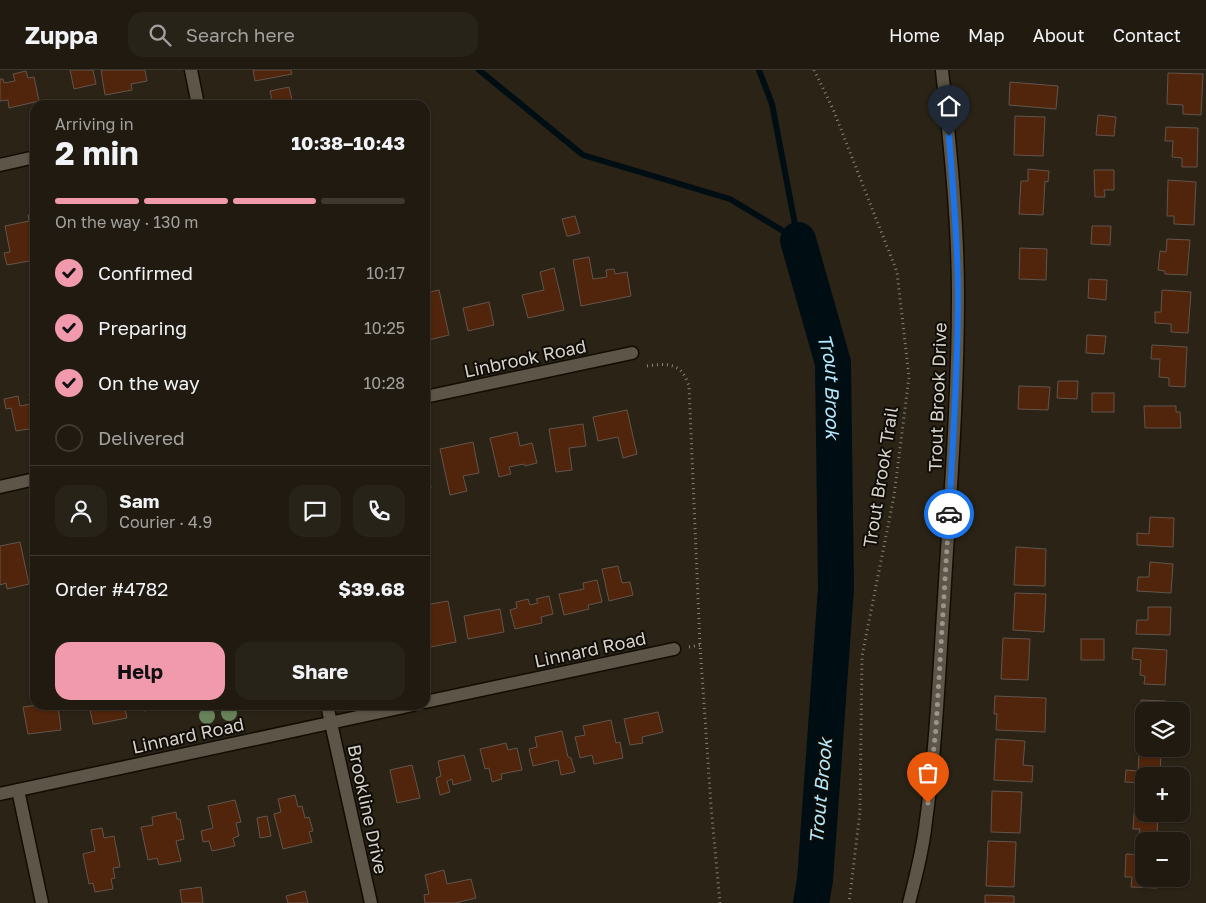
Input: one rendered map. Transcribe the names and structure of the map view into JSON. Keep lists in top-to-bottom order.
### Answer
{
  "streets": {
    "street": [
      "Linbrook Road",
      "Trout Brook Drive",
      "Linnard Road",
      "Brookline Drive"
    ],
    "path": ["Trout Brook Trail"]
  },
  "crossings": [
    ["Linnard Road", "Brookline Drive"]
  ],
  "water": ["Trout Brook"],
  "page": {
    "header": "Zuppa",
    "search": "Search here",
    "nav": [
      "Home",
      "Map",
      "About",
      "Contact"
    ],
    "heading": ["2 min", "Arriving in", "10:38–10:43"],
    "panel": [
      "Sam",
      "Courier · 4.9",
      "Order #4782",
      "$39.68"
    ],
    "bar": "On the way · 130 m",
    "list": [
      ["Confirmed", "10:17"],
      ["Preparing", "10:25"],
      ["On the way", "10:28"],
      "Delivered"
    ],
    "buttons": ["Help", "Share"],
    "map_buttons": ["+", "−"]
  }
}
